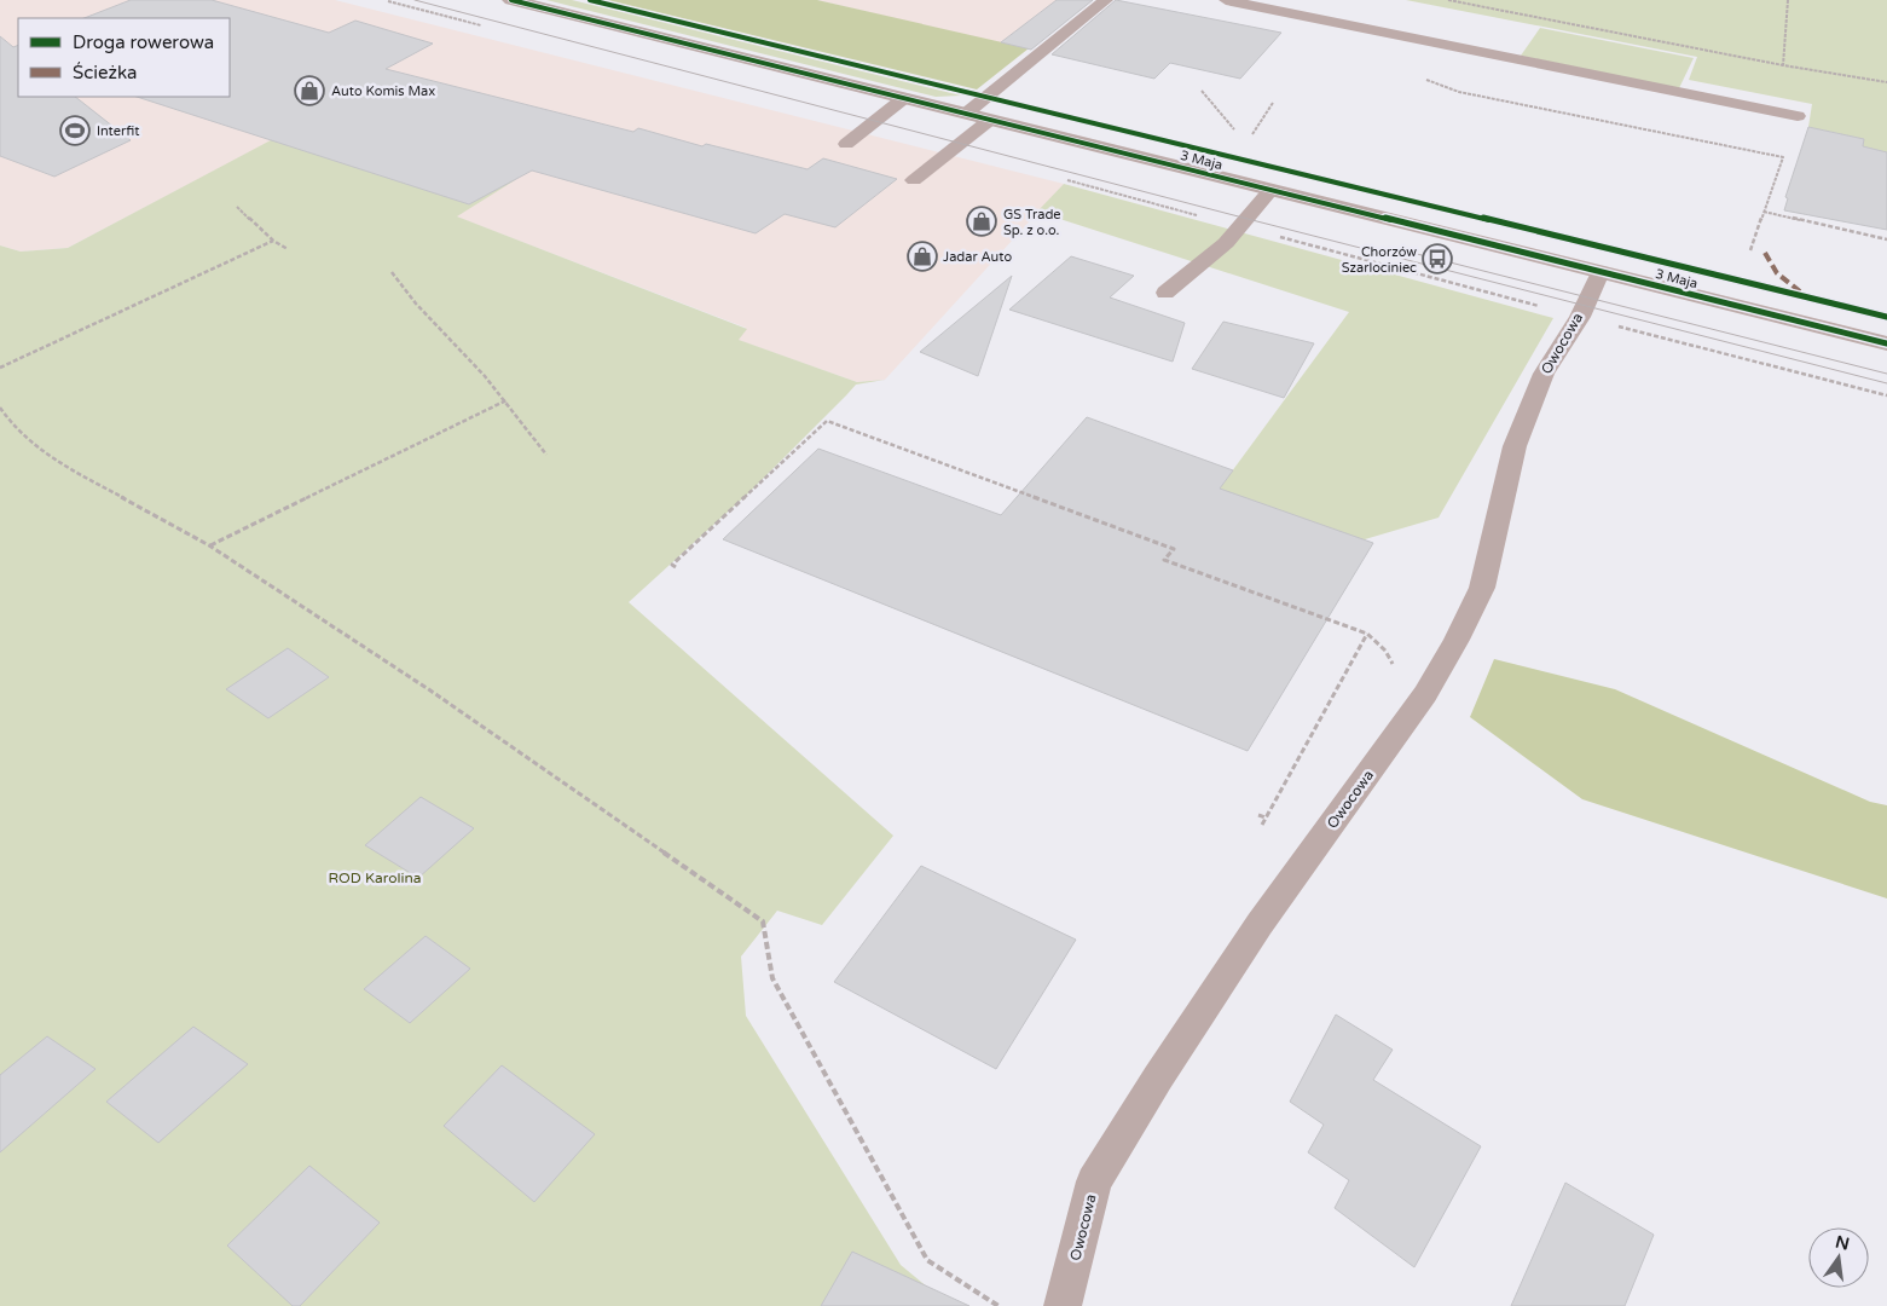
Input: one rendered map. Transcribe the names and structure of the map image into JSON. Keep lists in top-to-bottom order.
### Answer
{
  "streets": {
    "street": ["3 Maja"],
    "lane": ["Owocowa"]
  },
  "crossings": [
    ["3 Maja", "Owocowa"]
  ],
  "parks": ["ROD Karolina"],
  "places": {
    "shop": ["Auto Komis Max", "GS Trade Sp. z o.o.", "Jadar Auto"],
    "sports": ["Interfit"],
    "bus stop": ["Chorzów Szarlociniec"]
  },
  "legend": ["Droga rowerowa", "Ścieżka"],
  "north": "top"
}
